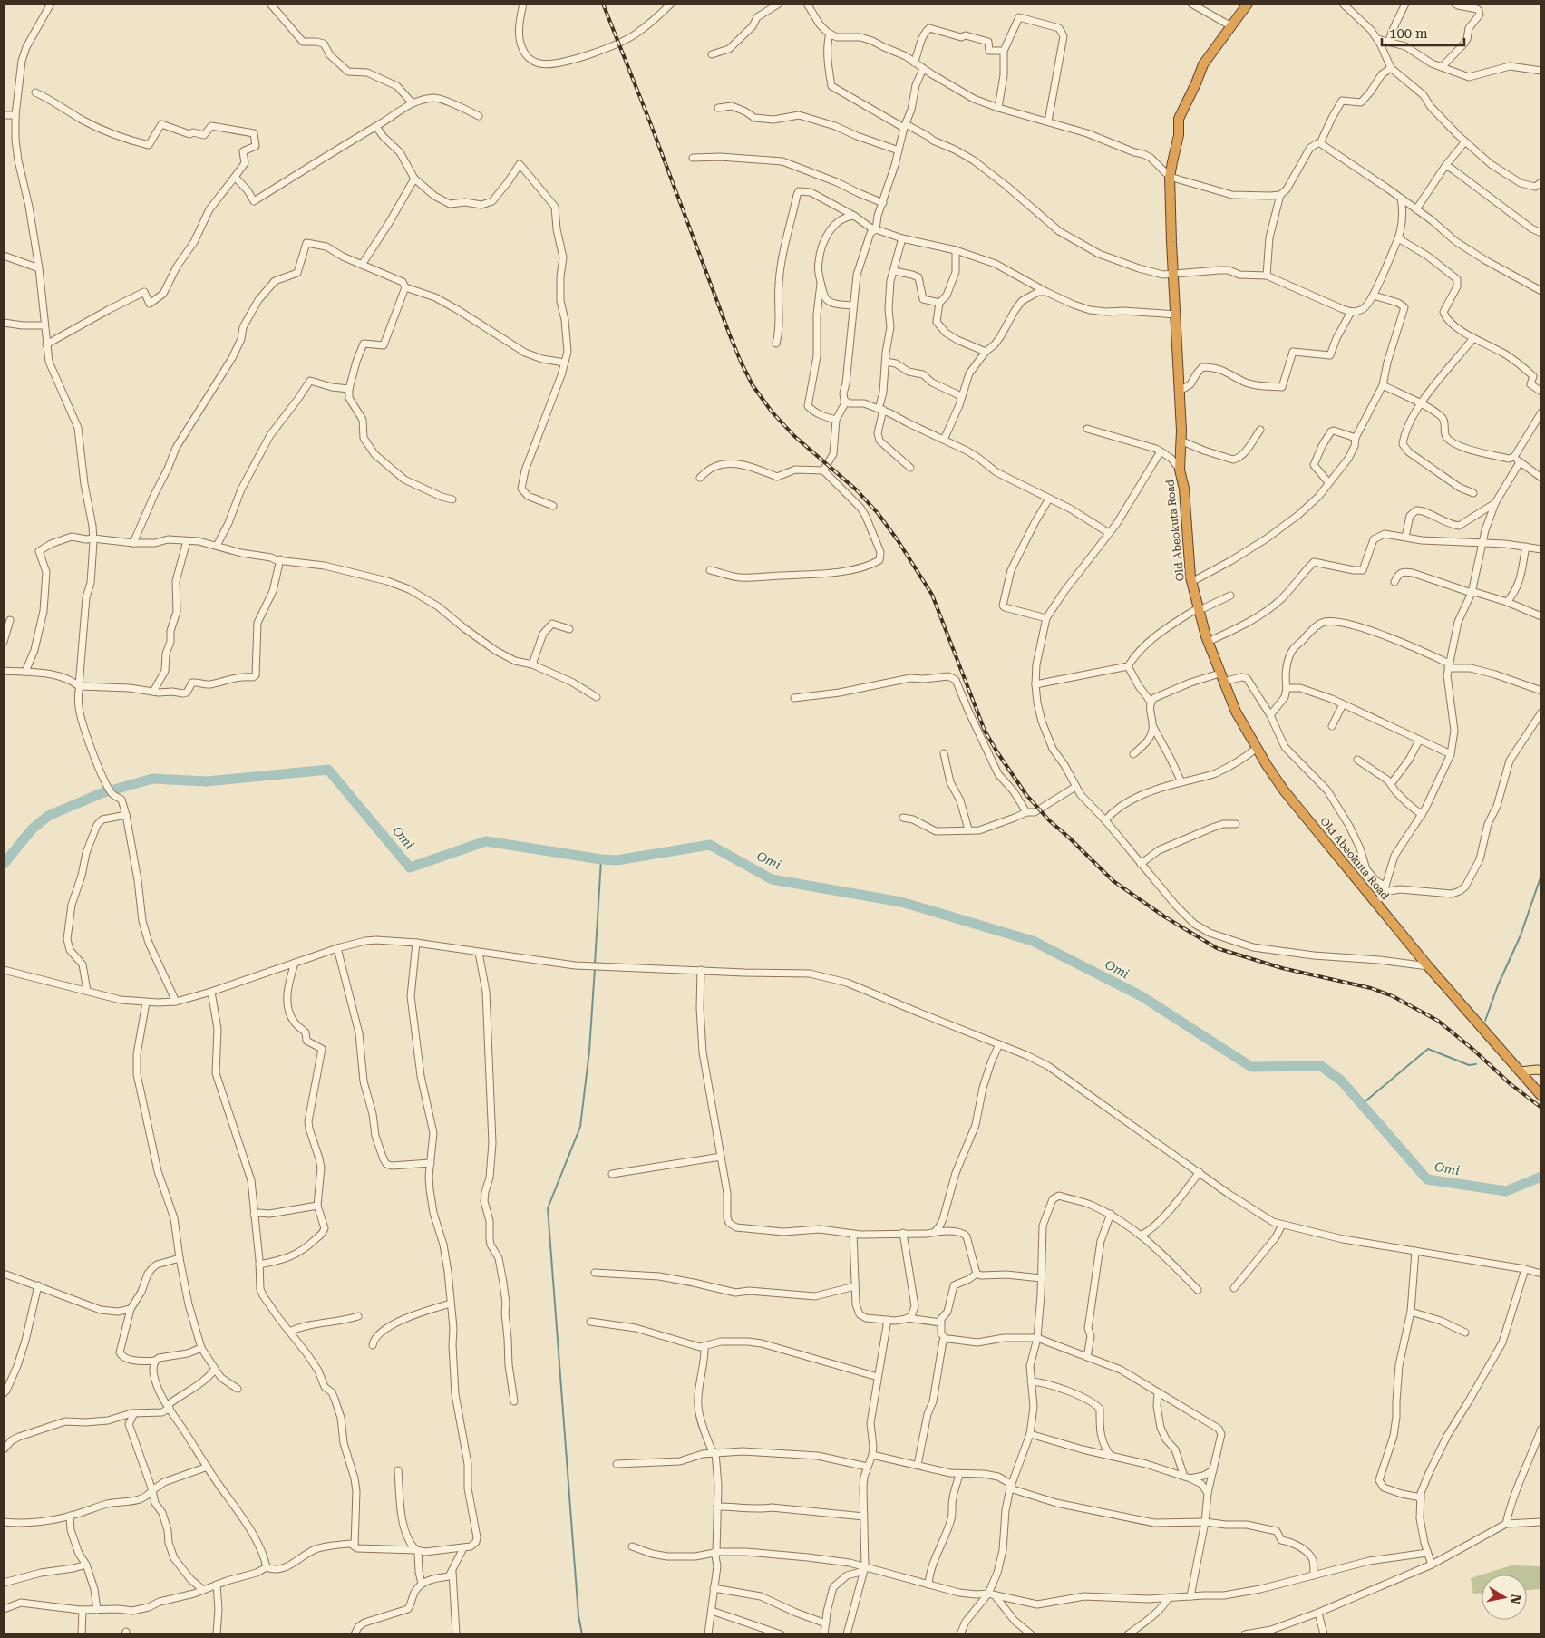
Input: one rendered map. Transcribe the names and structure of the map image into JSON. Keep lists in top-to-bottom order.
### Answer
{
  "streets": {
    "highway": ["Old Abeokuta Road"]
  },
  "water": ["Omi"],
  "scale_bar": "100 m",
  "north": "right"
}
